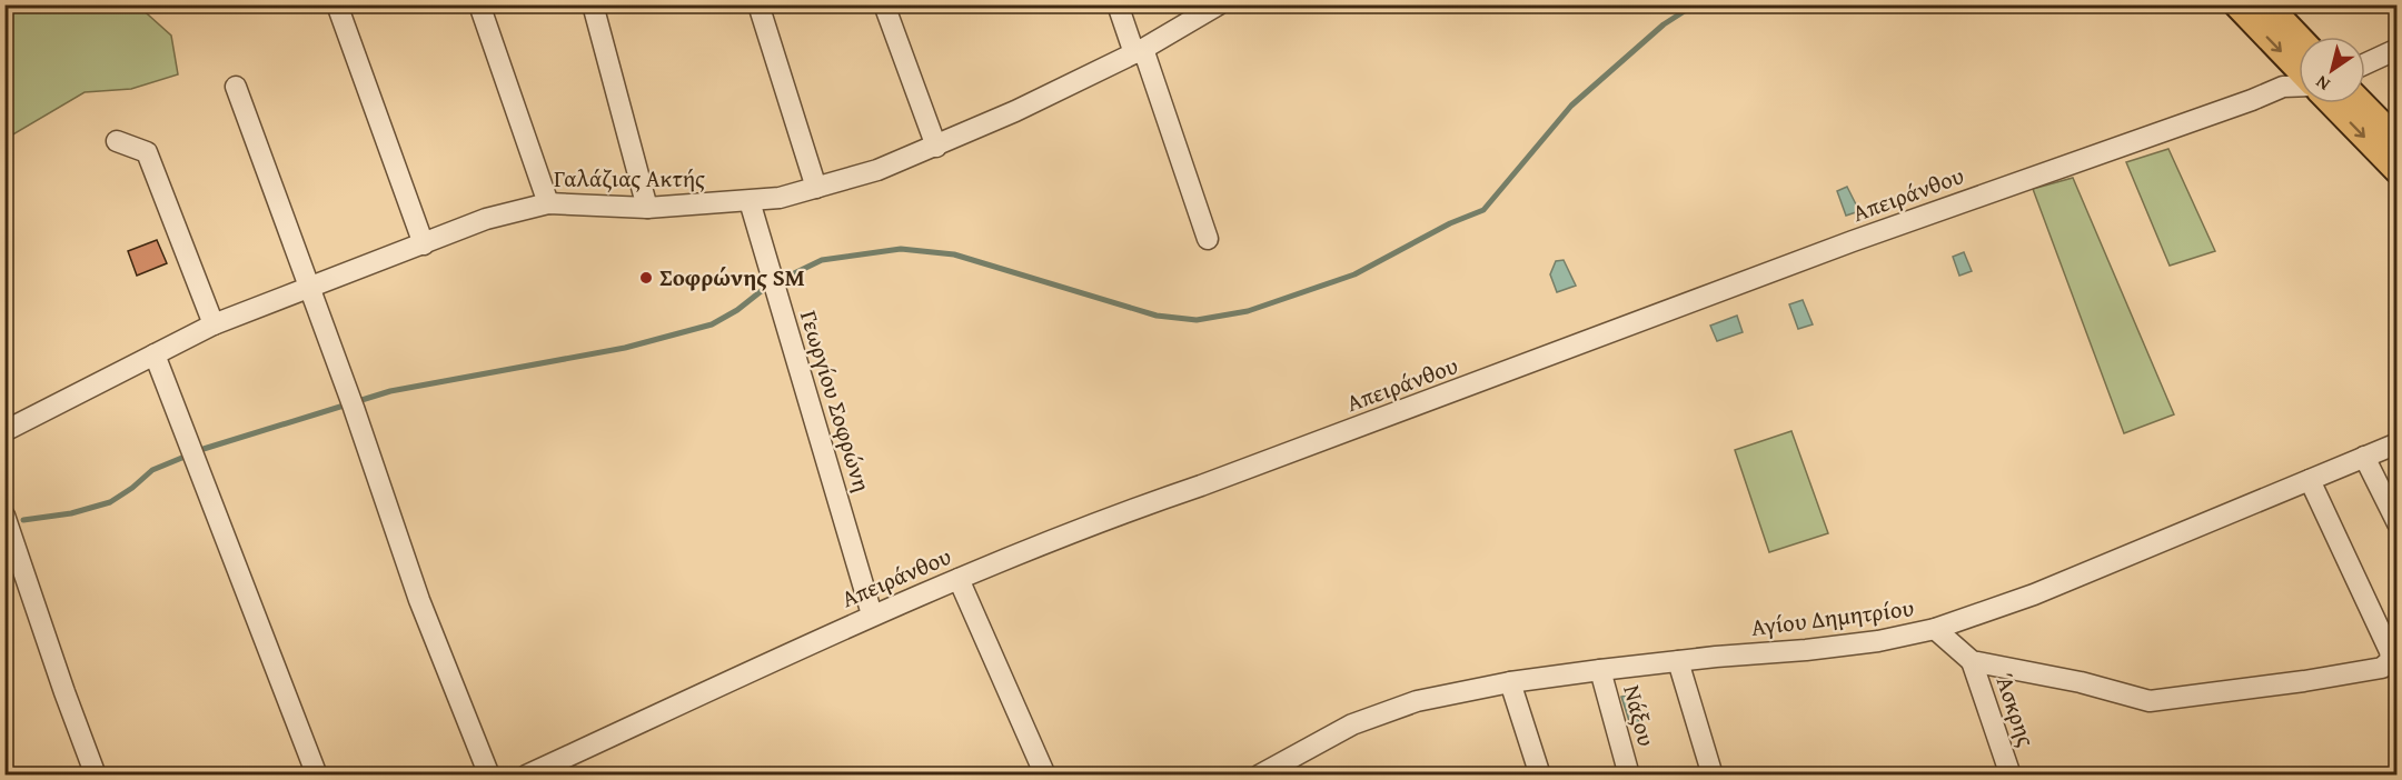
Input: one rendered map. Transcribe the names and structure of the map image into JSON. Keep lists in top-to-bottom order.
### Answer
{
  "streets": {
    "street": [
      "Γαλάζιας Ακτής",
      "Απειράνθου",
      "Γεωργίου Σοφρώνη",
      "Αγίου Δημητρίου",
      "Άσκρης",
      "Νάξου"
    ]
  },
  "crossings": [
    ["Γαλάζιας Ακτής", "Γεωργίου Σοφρώνη"],
    ["Απειράνθου", "Γεωργίου Σοφρώνη"],
    ["Αγίου Δημητρίου", "Νάξου"]
  ],
  "places": ["Σοφρώνης SM"],
  "north": "bottom left"
}
